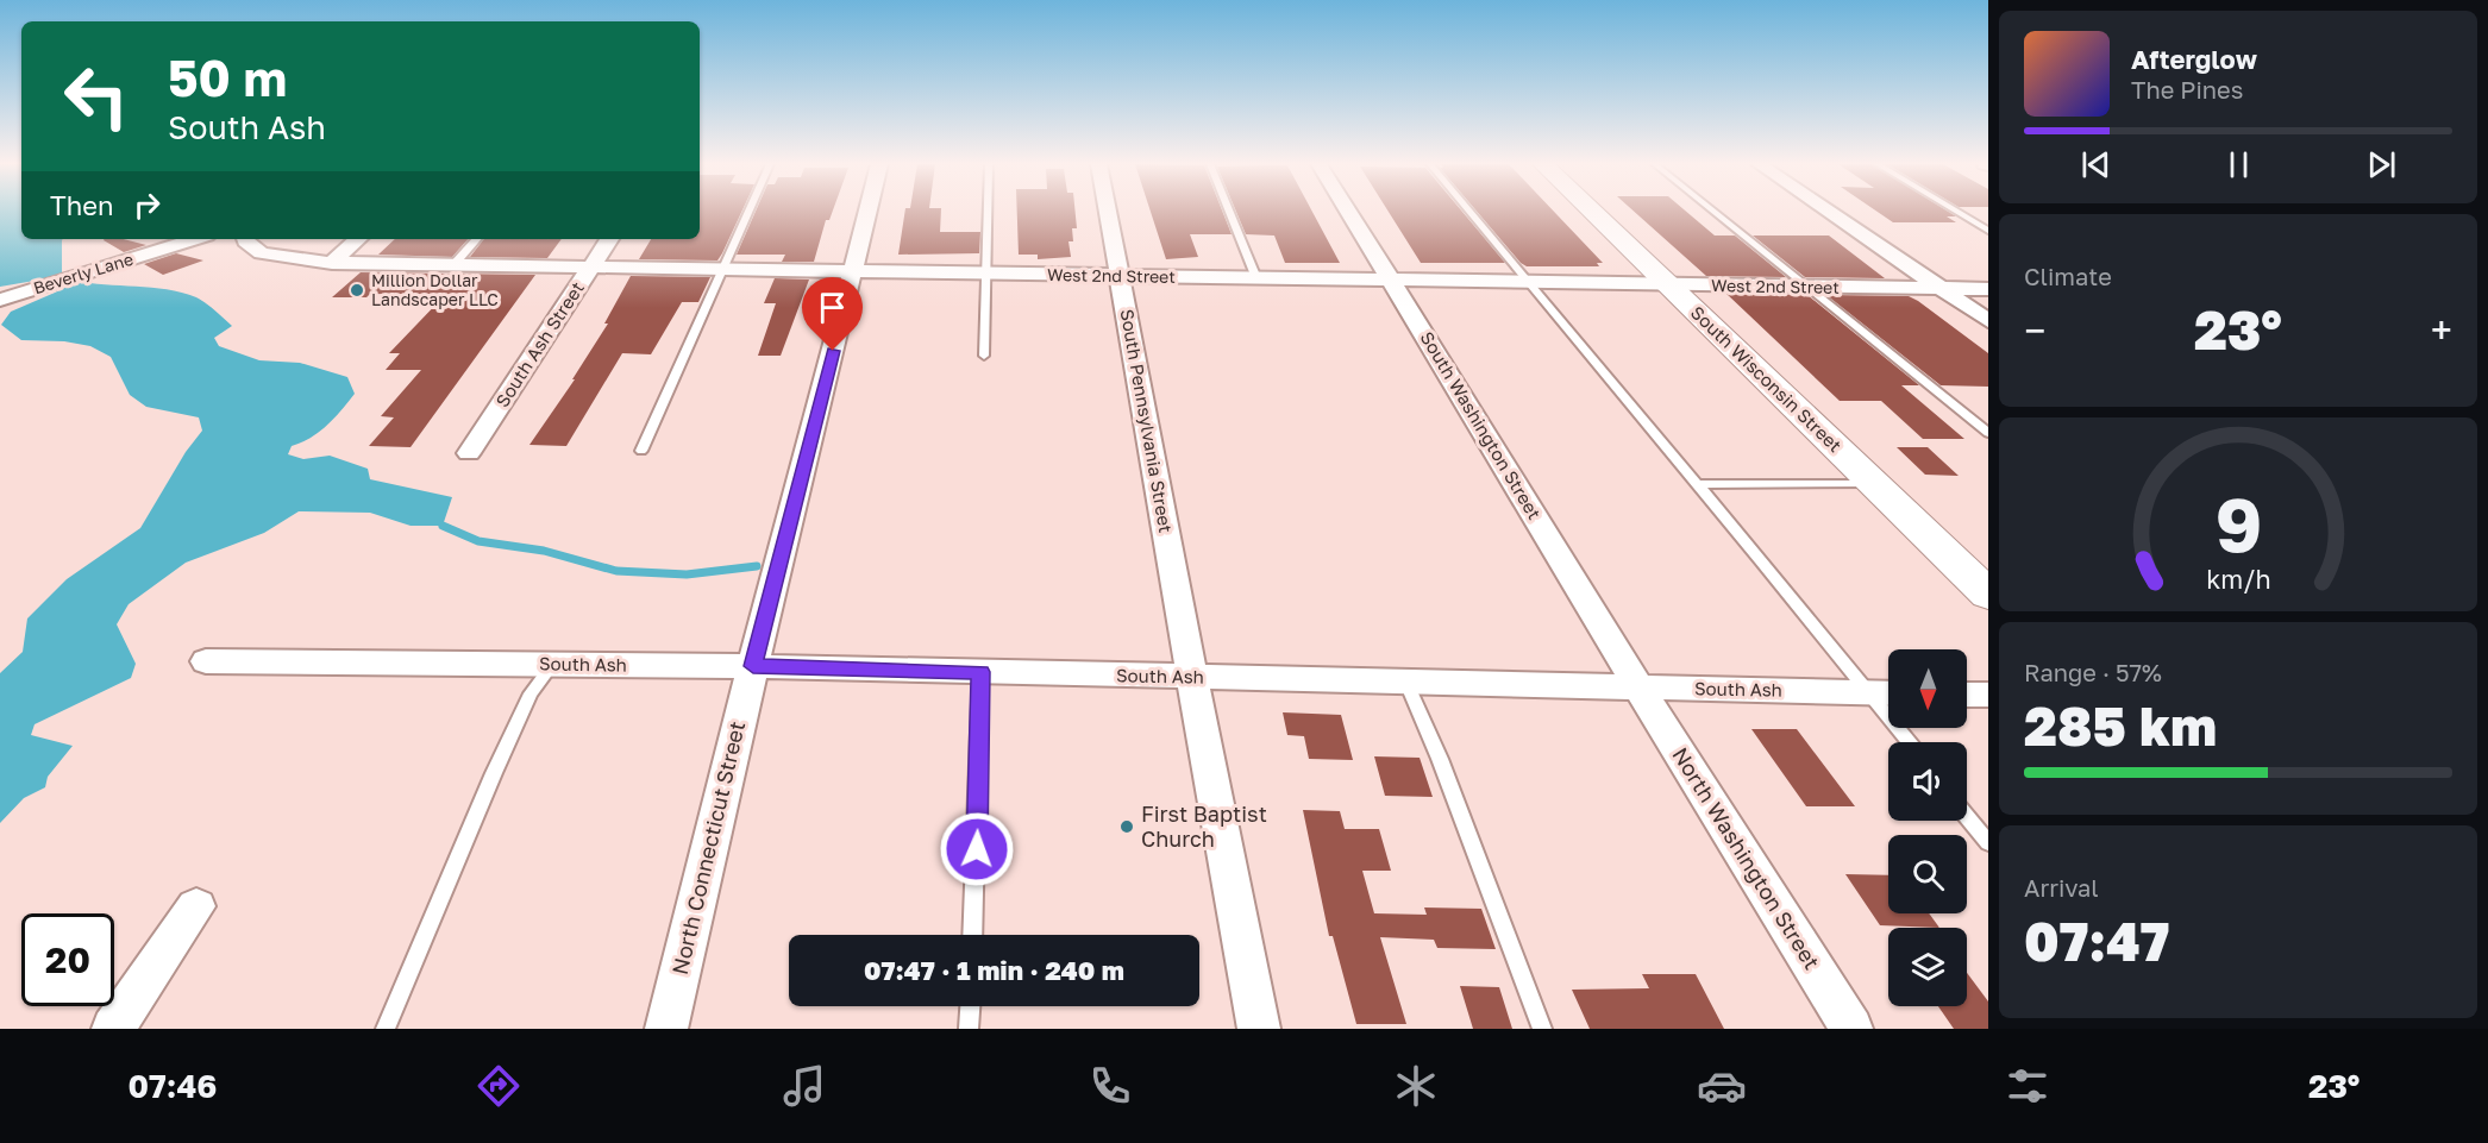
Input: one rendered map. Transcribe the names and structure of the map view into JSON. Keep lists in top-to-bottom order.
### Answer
{
  "streets": {
    "street": [
      "Beverly Lane",
      "West 2nd Street",
      "South Ash Street",
      "South Wisconsin Street",
      "South Pennsylvania Street",
      "South Washington Street",
      "South Ash",
      "North Connecticut Street",
      "North Washington Street"
    ]
  },
  "crossings": [
    ["West 2nd Street", "South Ash Street"],
    ["West 2nd Street", "South Wisconsin Street"],
    ["West 2nd Street", "South Pennsylvania Street"],
    ["West 2nd Street", "South Washington Street"],
    ["West 2nd Street", "North Connecticut Street"],
    ["South Pennsylvania Street", "South Ash"],
    ["South Washington Street", "South Ash"],
    ["South Washington Street", "North Washington Street"],
    ["South Ash", "North Connecticut Street"],
    ["South Ash", "North Washington Street"]
  ],
  "places": ["Million Dollar Landscaper LLC", "First Baptist Church"],
  "north": "bottom",
  "page": {
    "turn": ["50 m", "South Ash"],
    "song": ["Afterglow", "The Pines"],
    "then": "Then",
    "tile": [
      "Climate",
      ["Range · 57%", "285 km"],
      ["Arrival", "07:47"]
    ],
    "heat": ["−", "23°", "+"],
    "limit": "20",
    "trip": "07:47 · 1 min · 240 m",
    "tabs": ["07:46", "23°"],
    "gauge": ["9", "km/h"]
  }
}
